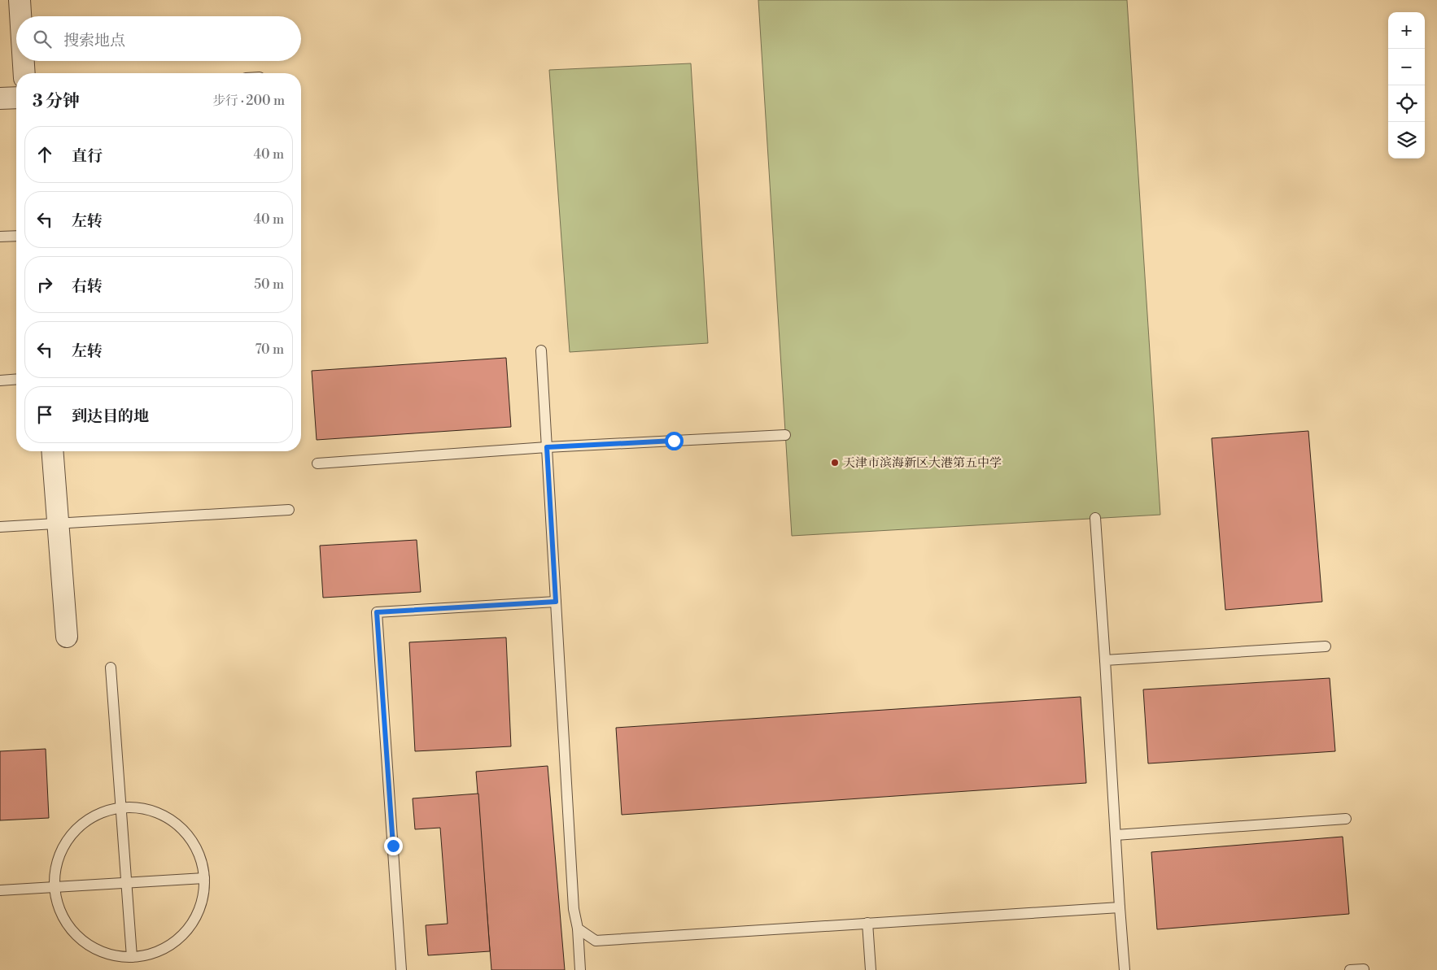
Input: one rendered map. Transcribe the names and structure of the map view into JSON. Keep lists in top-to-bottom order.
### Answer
{
  "places": ["天津市滨海新区大港第五中学"],
  "page": {
    "map_buttons": ["+", "−"],
    "search": "搜索地点",
    "heading": ["3 分钟", "步行 · 200 m"],
    "list": [
      ["直行", "40 m"],
      ["左转", "40 m"],
      ["右转", "50 m"],
      ["左转", "70 m"],
      "到达目的地"
    ]
  }
}
